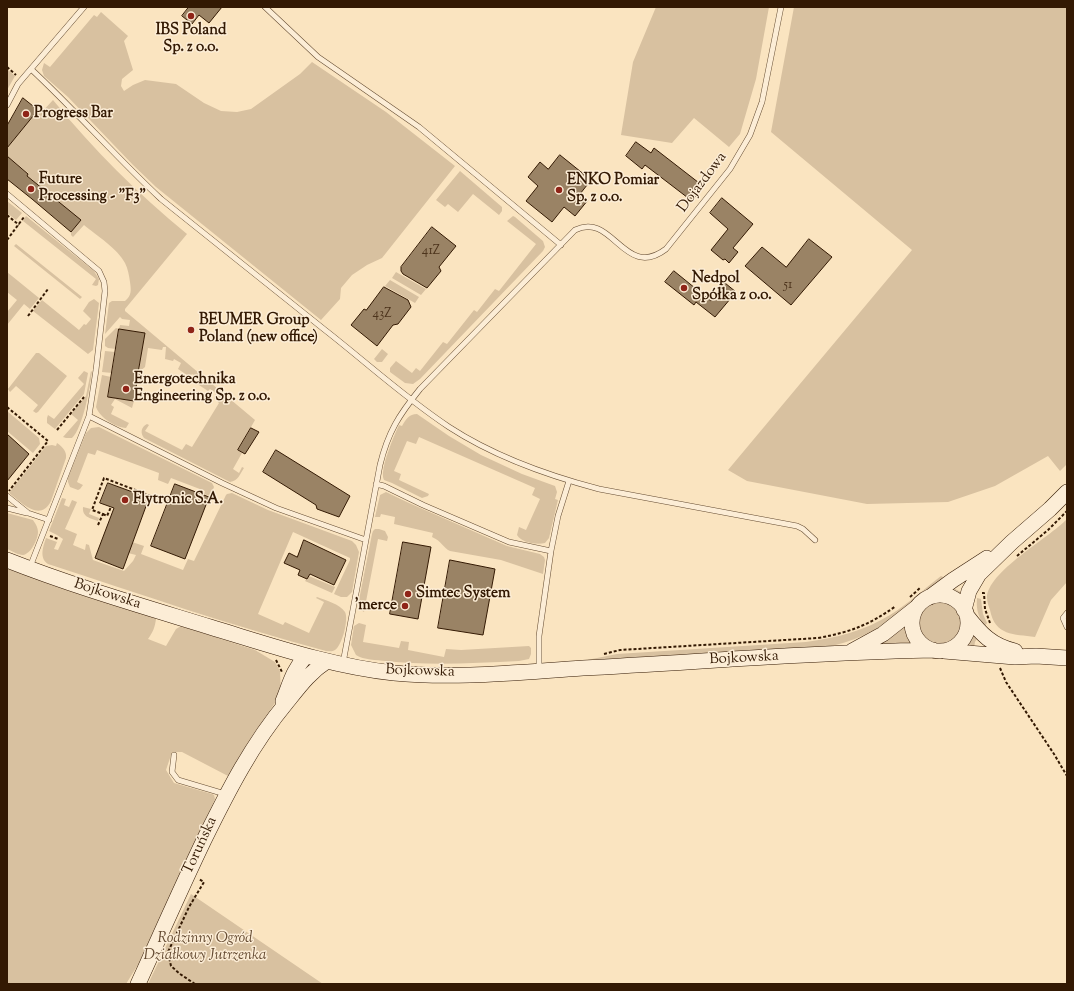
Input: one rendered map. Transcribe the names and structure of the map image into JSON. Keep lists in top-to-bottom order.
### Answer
{
  "streets": {
    "street": ["Bojkowska", "Toruńska"],
    "lane": ["Dojazdowa"]
  },
  "crossings": [
    ["Dojazdowa", "Bojkowska"],
    ["Bojkowska", "Toruńska"]
  ],
  "parks": ["Rodzinny Ogród Działkowy Jutrzenka"],
  "places": [
    "IBS Poland Sp. z o.o.",
    "Progress Bar",
    "Future Processing - \"F3\"",
    "ENKO Pomiar Sp. z o.o.",
    "Nedpol Spółka z o.o.",
    "BEUMER Group Poland (new office)",
    "Energotechnika Engineering Sp. z o.o.",
    "Flytronic S.A.",
    "Simtec System",
    "'merce"
  ],
  "house_numbers": ["41Z", "51", "43Z"]
}
